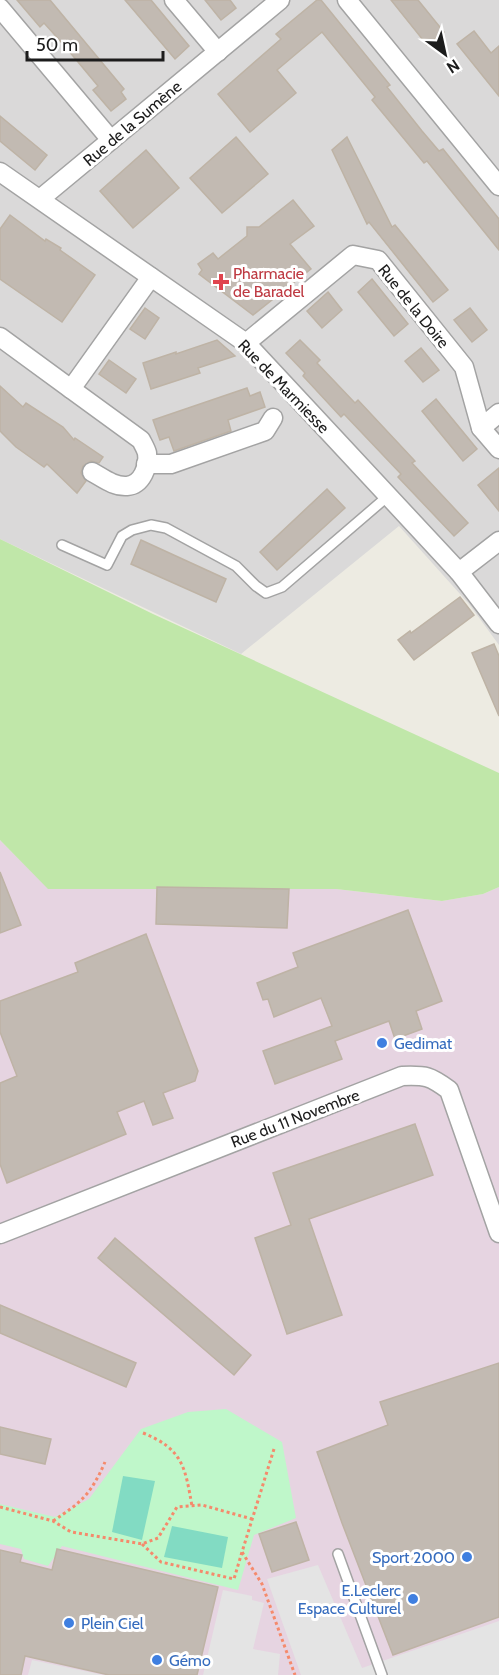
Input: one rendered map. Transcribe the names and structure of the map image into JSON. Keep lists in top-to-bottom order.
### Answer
{
  "streets": {
    "street": [
      "Rue de la Sumène",
      "Rue de la Doire",
      "Rue de Marmiesse",
      "Rue du 11 Novembre"
    ]
  },
  "crossings": [
    ["Rue de la Sumène", "Rue de Marmiesse"],
    ["Rue de la Doire", "Rue de Marmiesse"]
  ],
  "places": {
    "health": ["Pharmacie de Baradel"],
    "other": [
      "Gedimat",
      "Sport 2000",
      "E.Leclerc Espace Culturel",
      "Plein Ciel",
      "Gémo"
    ]
  },
  "scale_bar": "50 m",
  "north": "bottom right"
}
